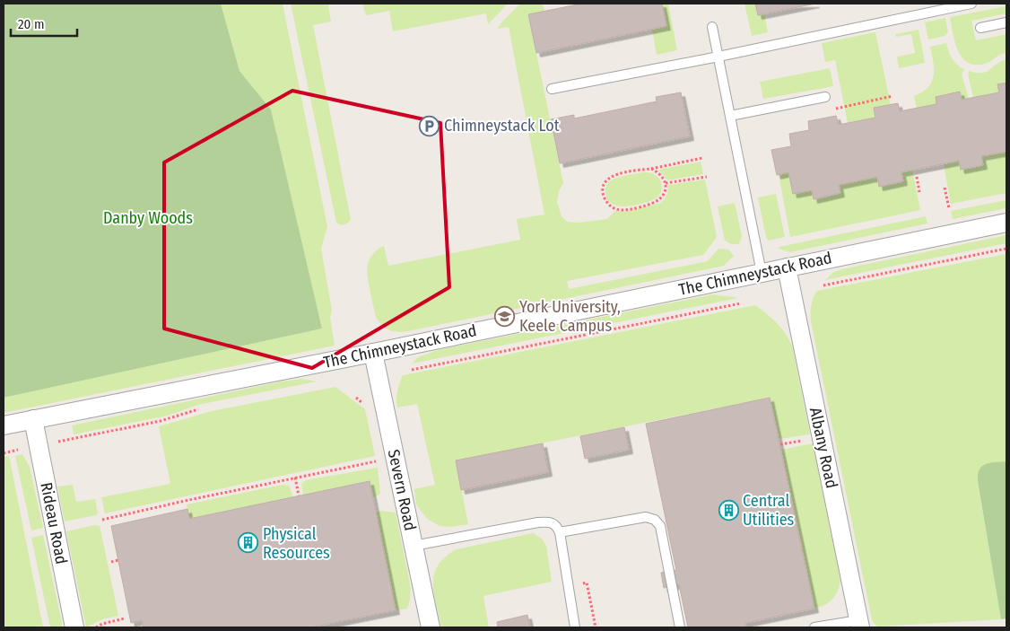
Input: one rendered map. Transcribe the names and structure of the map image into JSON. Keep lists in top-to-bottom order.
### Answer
{
  "streets": {
    "street": [
      "The Chimneystack Road",
      "Albany Road",
      "Severn Road",
      "Rideau Road"
    ]
  },
  "crossings": [
    ["The Chimneystack Road", "Albany Road"],
    ["The Chimneystack Road", "Severn Road"],
    ["The Chimneystack Road", "Rideau Road"]
  ],
  "parks": ["Danby Woods"],
  "places": {
    "parking": ["Chimneystack Lot"],
    "school or university": ["York University, Keele Campus"],
    "building": ["Central Utilities", "Physical Resources"]
  },
  "scale_bar": "20 m"
}
